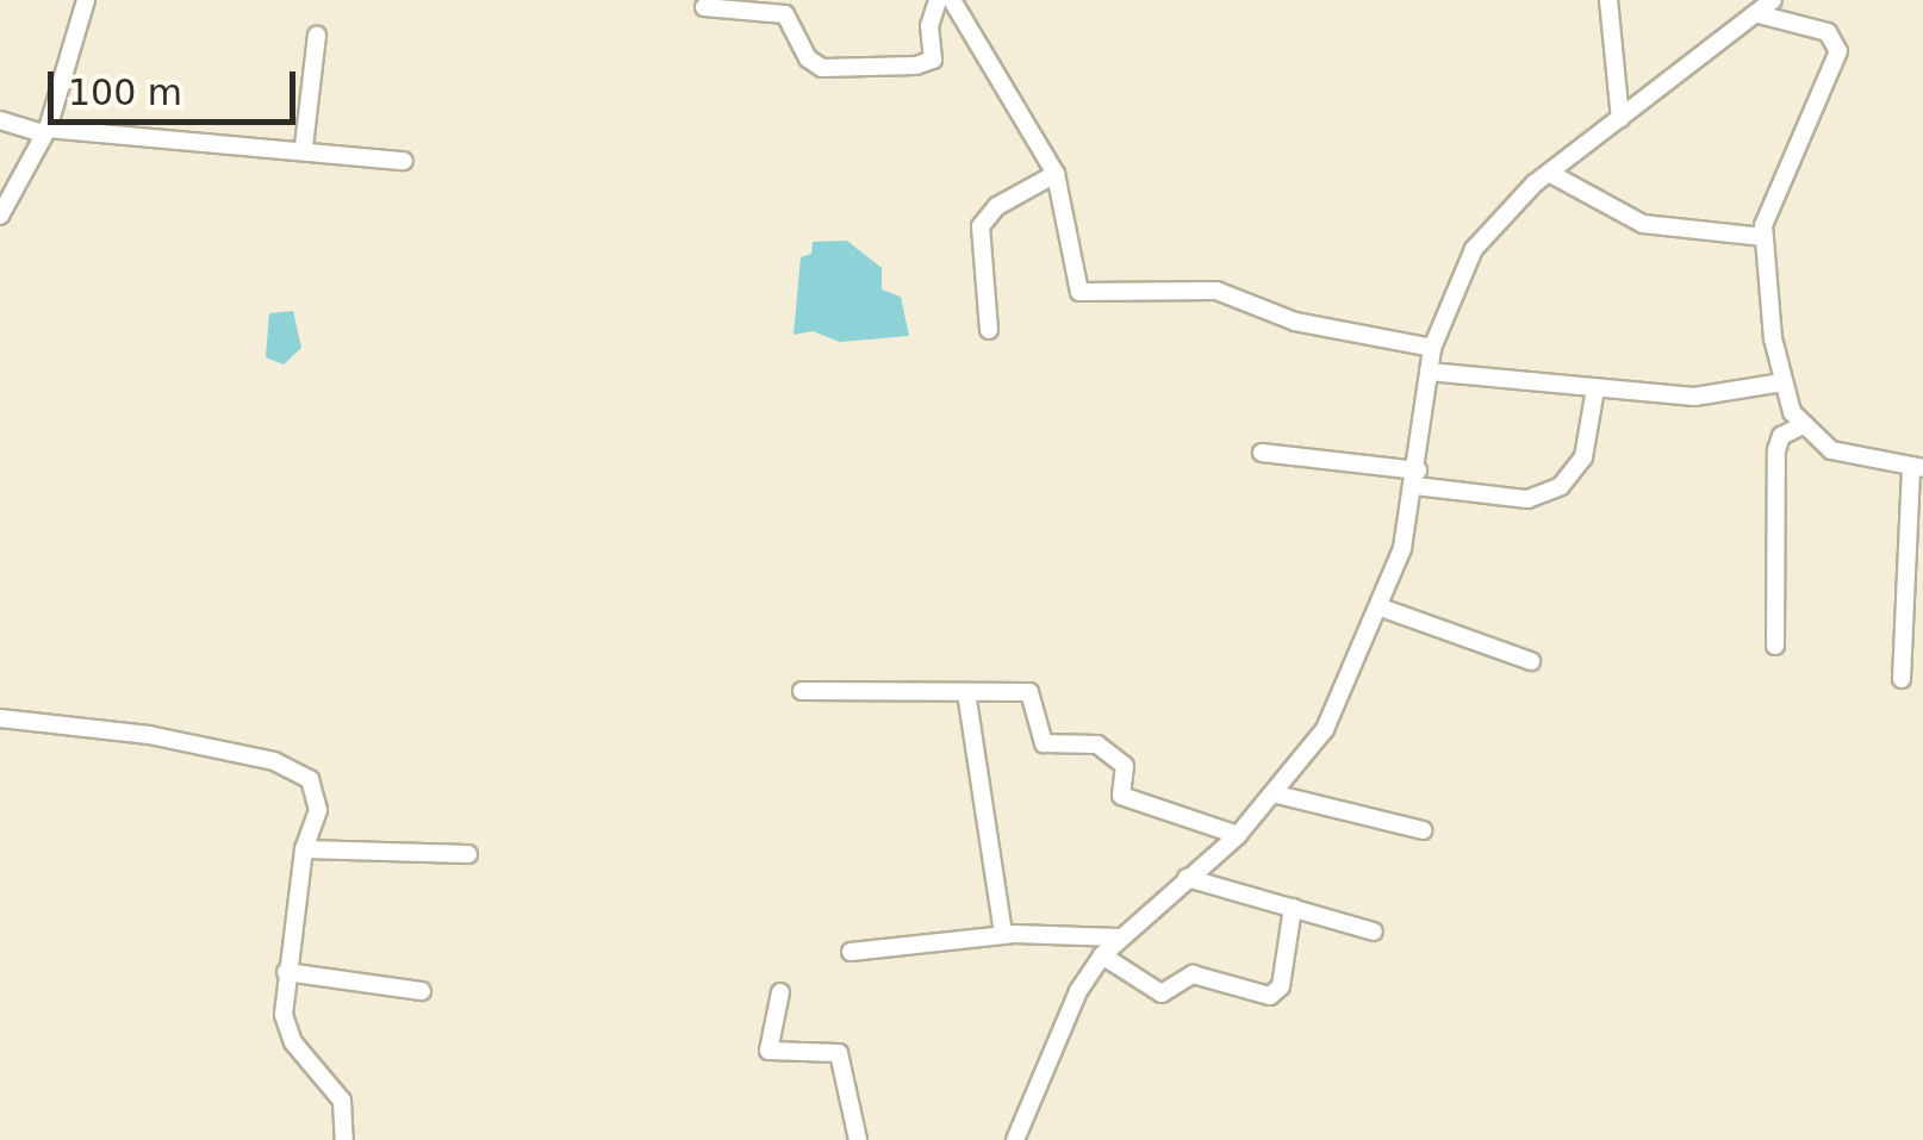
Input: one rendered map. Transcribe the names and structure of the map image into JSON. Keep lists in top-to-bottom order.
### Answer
{
  "scale_bar": "100 m"
}
